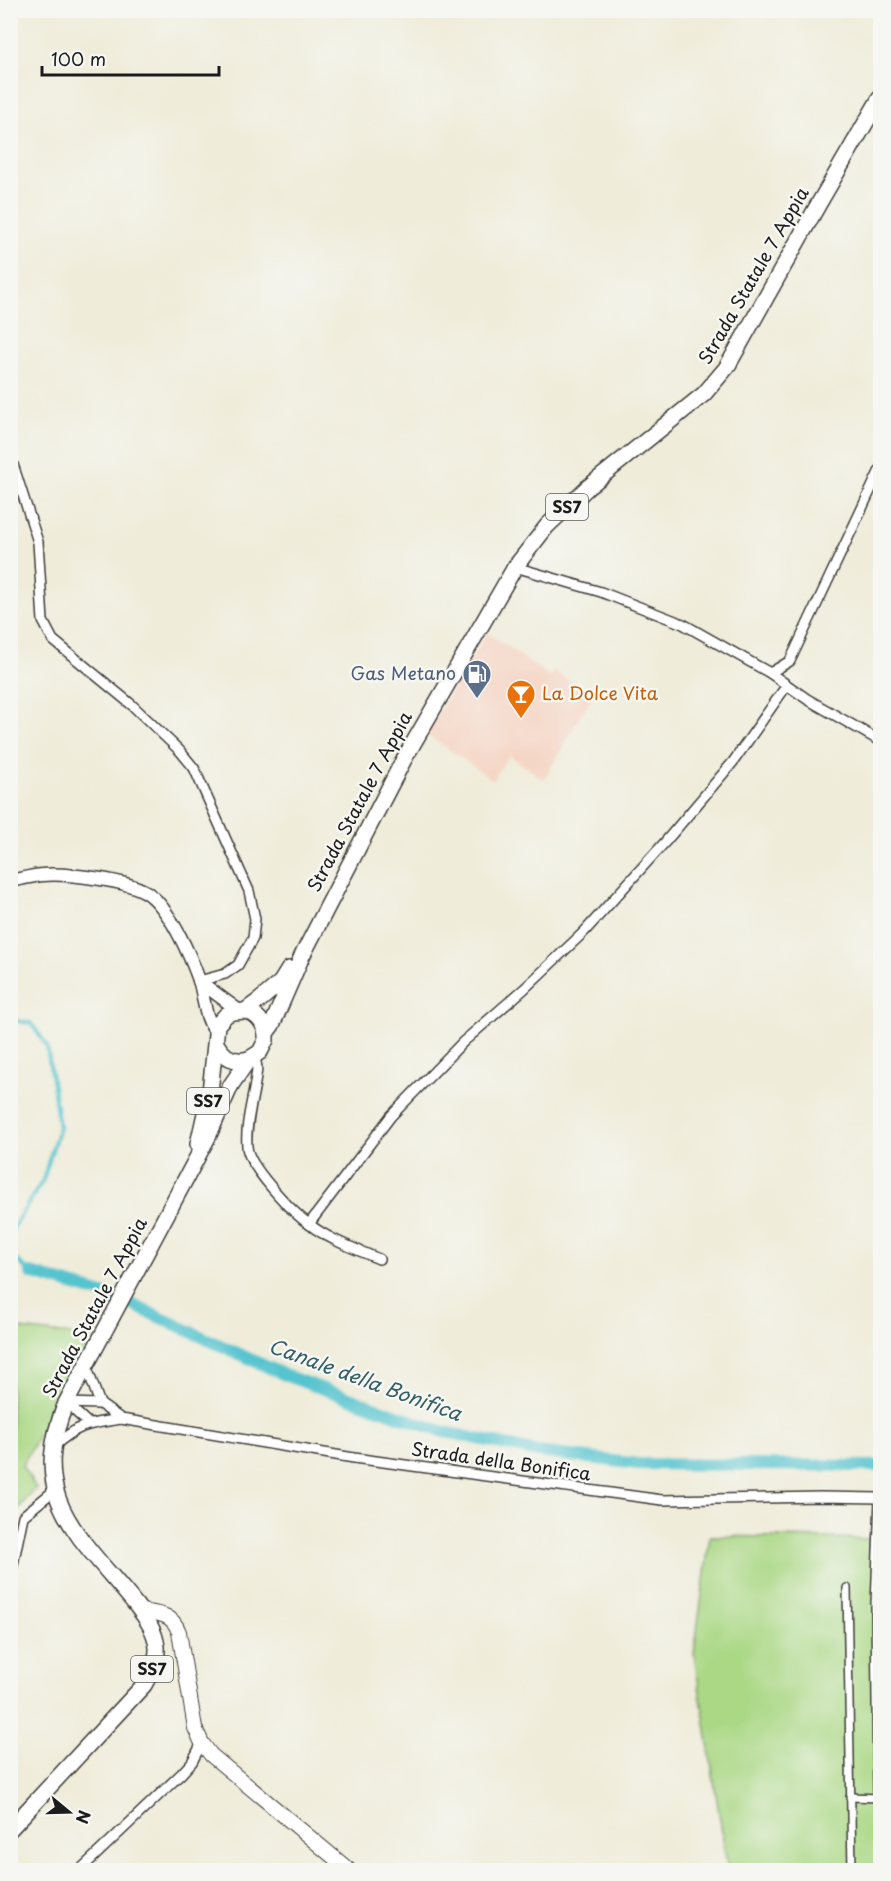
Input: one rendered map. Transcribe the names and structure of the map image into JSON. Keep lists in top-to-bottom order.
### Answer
{
  "streets": {
    "main road": ["Strada Statale 7 Appia", "SS7"],
    "street": ["Strada della Bonifica"]
  },
  "water": ["Canale della Bonifica"],
  "places": {
    "fuel station": ["Gas Metano"],
    "bar": ["La Dolce Vita"]
  },
  "scale_bar": "100 m",
  "north": "right"
}
